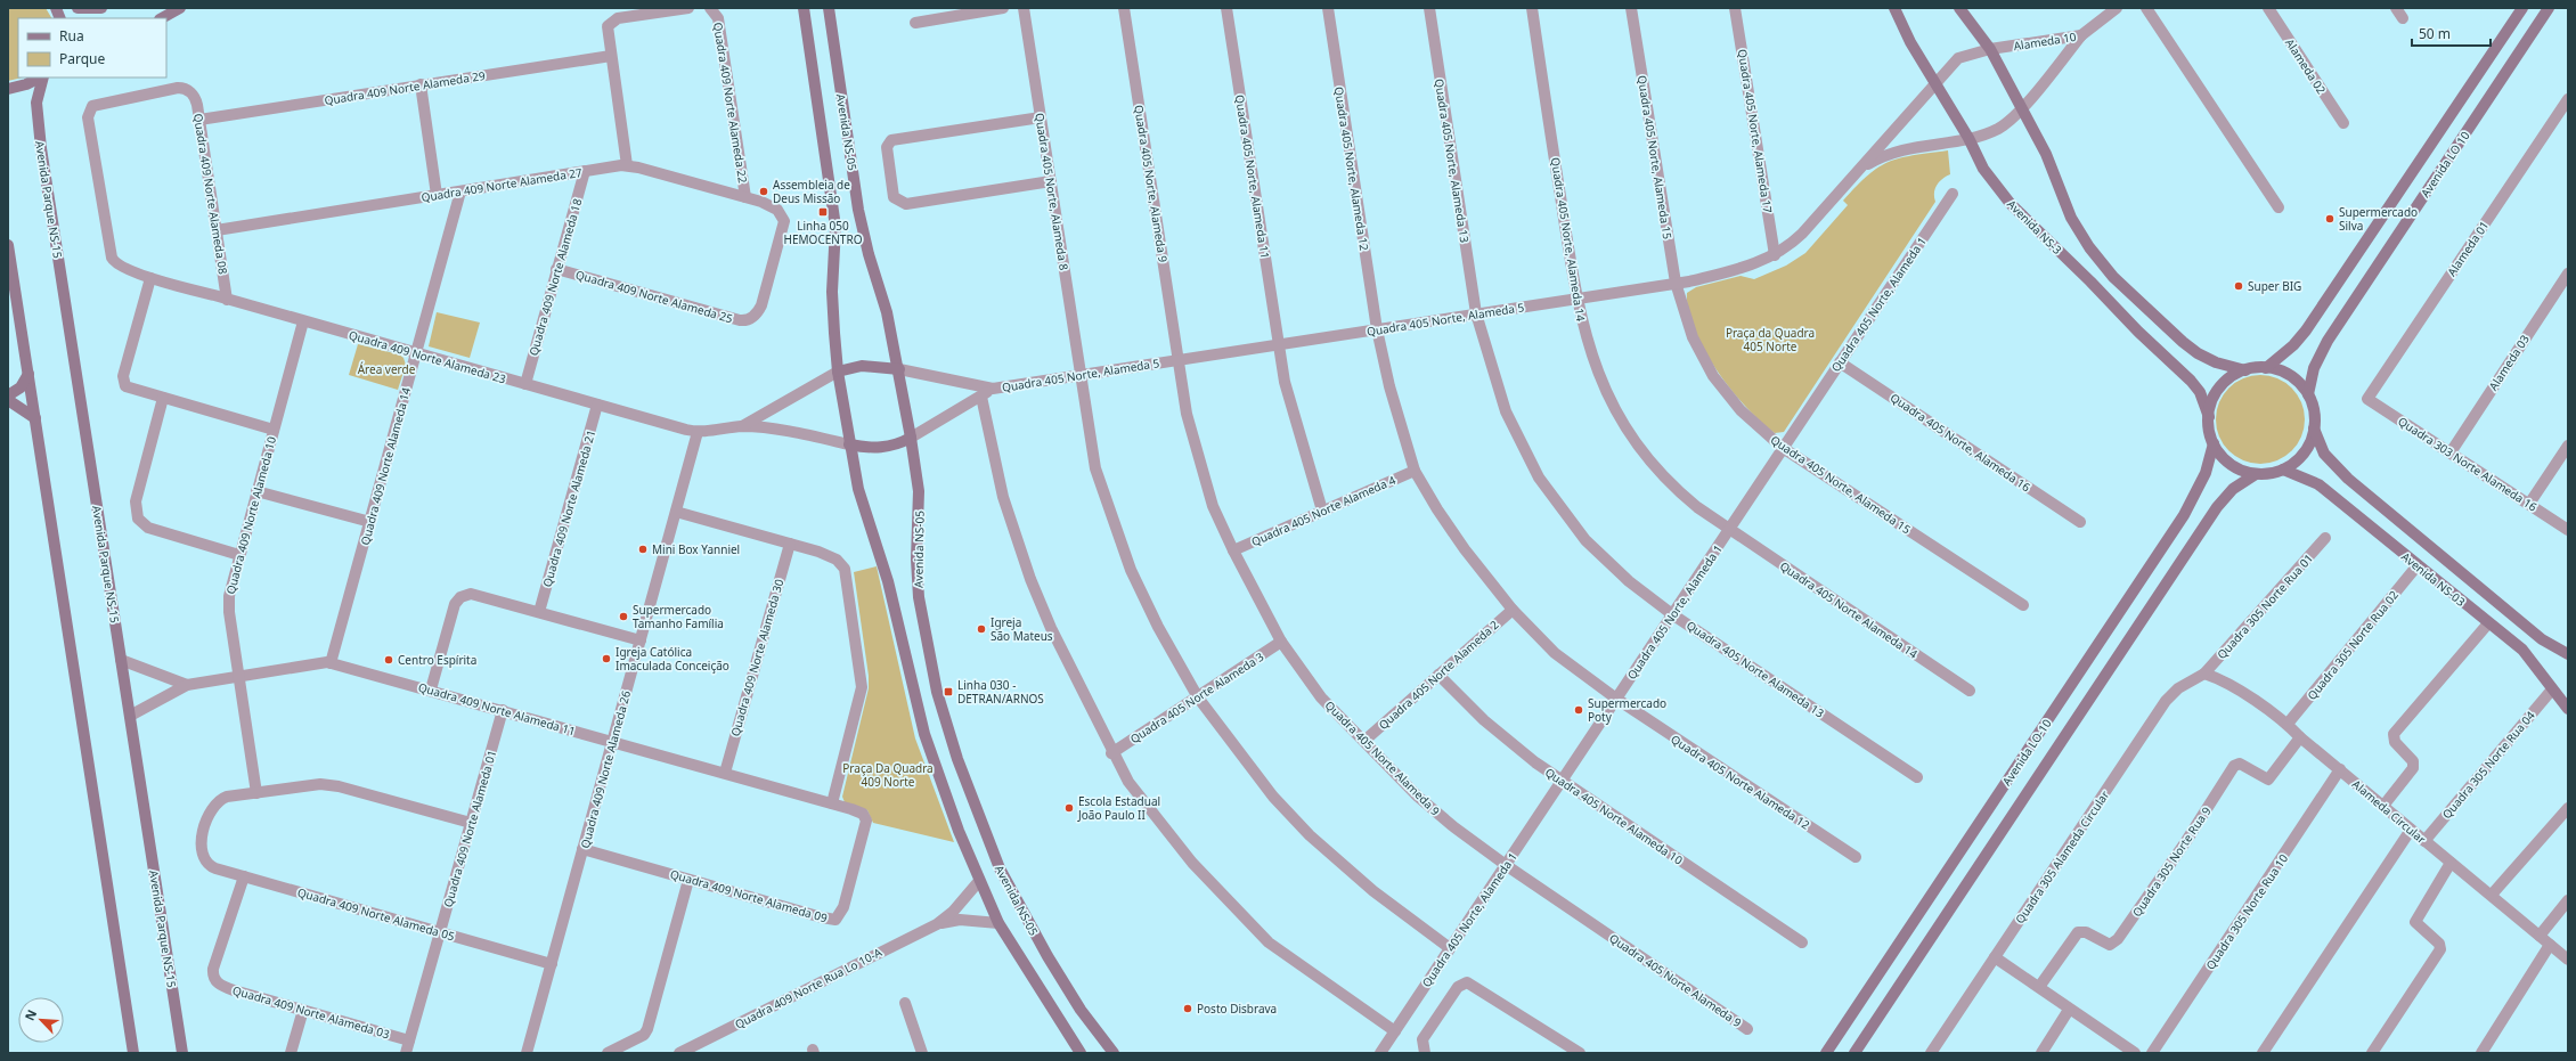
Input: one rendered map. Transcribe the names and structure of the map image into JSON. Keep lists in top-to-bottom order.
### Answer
{
  "streets": {
    "street": [
      "Alameda 10",
      "Alameda 02",
      "Quadra 409 Norte Alameda 29",
      "Quadra 409 Norte Alameda 22",
      "Quadra 405 Norte, Alameda 17",
      "Avenida NS-05",
      "Quadra 405 Norte, Alameda 15",
      "Quadra 405 Norte, Alameda 13",
      "Avenida LO 10",
      "Quadra 405 Norte, Alameda 12",
      "Quadra 405 Norte, Alameda 11",
      "Quadra 405 Norte, Alameda 9",
      "Quadra 409 Norte Alameda 27",
      "Quadra 405 Norte, Alameda 8",
      "Quadra 409 Norte Alameda 08",
      "Avenida Parque NS-15",
      "Avenida NS-3",
      "Quadra 405 Norte, Alameda 14",
      "Alameda 01",
      "Quadra 409 Norte Alameda 18",
      "Quadra 409 Norte Alameda 25",
      "Quadra 405 Norte, Alameda 1",
      "Quadra 405 Norte, Alameda 5",
      "Quadra 409 Norte Alameda 23",
      "Alameda 03",
      "Quadra 405 Norte, Alameda 16",
      "Quadra 303 Norte Alameda 16",
      "Quadra 409 Norte Alameda 14",
      "Quadra 409 Norte Alameda 21",
      "Quadra 405 Norte Alameda 4",
      "Quadra 409 Norte Alameda 10",
      "Avenida NS-03",
      "Quadra 305 Norte Rua 01",
      "Quadra 405 Norte Alameda 14",
      "Quadra 305 Norte Rua 02",
      "Quadra 409 Norte Alameda 30",
      "Quadra 405 Norte Alameda 13",
      "Quadra 405 Norte Alameda 2",
      "Quadra 405 Norte Alameda 3",
      "Quadra 409 Norte Alameda 11",
      "Avenida LO-10",
      "Quadra 405 Norte Alameda 9",
      "Quadra 305 Norte Rua 04",
      "Quadra 409 Norte Alameda 26",
      "Quadra 405 Norte Alameda 12",
      "Alameda Circular",
      "Quadra 405 Norte Alameda 10",
      "Quadra 409 Norte Alameda 01",
      "Quadra 305 Alameda Circular",
      "Quadra 305 Norte Rua 9",
      "Quadra 409 Norte Alameda 09",
      "Quadra 305 Norte Rua 10",
      "Quadra 409 Norte Alameda 05",
      "Quadra 409 Norte Rua Lo 10-A",
      "Quadra 409 Norte Alameda 03"
    ]
  },
  "crossings": [
    ["Alameda 10", "Avenida NS-3"],
    ["Alameda 10", "Quadra 405 Norte, Alameda 5"],
    ["Quadra 409 Norte Alameda 29", "Quadra 409 Norte Alameda 08"],
    ["Quadra 409 Norte Alameda 22", "Quadra 409 Norte Alameda 27"],
    ["Quadra 405 Norte, Alameda 17", "Quadra 405 Norte, Alameda 5"],
    ["Avenida NS-05", "Quadra 409 Norte Alameda 23"],
    ["Avenida NS-05", "Quadra 409 Norte Rua Lo 10-A"],
    ["Quadra 405 Norte, Alameda 15", "Quadra 405 Norte, Alameda 1"],
    ["Quadra 405 Norte, Alameda 15", "Quadra 405 Norte, Alameda 5"],
    ["Quadra 405 Norte, Alameda 13", "Quadra 405 Norte, Alameda 5"],
    ["Quadra 405 Norte, Alameda 13", "Quadra 405 Norte Alameda 13"],
    ["Avenida LO 10", "Avenida NS-3"],
    ["Avenida LO 10", "Avenida NS-03"],
    ["Avenida LO 10", "Avenida LO-10"],
    ["Quadra 405 Norte, Alameda 12", "Quadra 405 Norte, Alameda 5"],
    ["Quadra 405 Norte, Alameda 12", "Quadra 405 Norte Alameda 12"],
    ["Quadra 405 Norte, Alameda 11", "Quadra 405 Norte, Alameda 5"],
    ["Quadra 405 Norte, Alameda 11", "Quadra 405 Norte Alameda 4"],
    ["Quadra 405 Norte, Alameda 9", "Quadra 405 Norte, Alameda 5"],
    ["Quadra 405 Norte, Alameda 9", "Quadra 405 Norte Alameda 9"],
    ["Quadra 409 Norte Alameda 27", "Quadra 409 Norte Alameda 08"],
    ["Quadra 409 Norte Alameda 27", "Quadra 409 Norte Alameda 18"],
    ["Quadra 409 Norte Alameda 27", "Quadra 409 Norte Alameda 25"],
    ["Quadra 409 Norte Alameda 27", "Quadra 409 Norte Alameda 14"],
    ["Quadra 405 Norte, Alameda 8", "Quadra 405 Norte, Alameda 1"],
    ["Quadra 405 Norte, Alameda 8", "Quadra 405 Norte, Alameda 5"],
    ["Quadra 405 Norte, Alameda 8", "Quadra 405 Norte Alameda 3"],
    ["Quadra 409 Norte Alameda 08", "Quadra 409 Norte Alameda 23"],
    ["Avenida Parque NS-15", "Quadra 409 Norte Alameda 11"],
    ["Avenida NS-3", "Quadra 405 Norte, Alameda 5"],
    ["Avenida NS-3", "Avenida NS-03"],
    ["Avenida NS-3", "Avenida LO-10"],
    ["Quadra 405 Norte, Alameda 14", "Quadra 405 Norte, Alameda 1"],
    ["Quadra 405 Norte, Alameda 14", "Quadra 405 Norte, Alameda 5"],
    ["Quadra 405 Norte, Alameda 14", "Quadra 405 Norte Alameda 14"],
    ["Alameda 01", "Quadra 303 Norte Alameda 16"],
    ["Quadra 409 Norte Alameda 18", "Quadra 409 Norte Alameda 25"],
    ["Quadra 409 Norte Alameda 18", "Quadra 409 Norte Alameda 23"],
    ["Quadra 405 Norte, Alameda 1", "Quadra 405 Norte, Alameda 16"],
    ["Quadra 405 Norte, Alameda 1", "Quadra 405 Norte Alameda 14"],
    ["Quadra 405 Norte, Alameda 1", "Quadra 405 Norte Alameda 13"],
    ["Quadra 405 Norte, Alameda 1", "Quadra 405 Norte Alameda 9"],
    ["Quadra 405 Norte, Alameda 1", "Quadra 405 Norte Alameda 12"],
    ["Quadra 405 Norte, Alameda 1", "Quadra 405 Norte Alameda 10"],
    ["Quadra 405 Norte, Alameda 5", "Quadra 405 Norte Alameda 13"],
    ["Quadra 405 Norte, Alameda 5", "Quadra 405 Norte Alameda 9"],
    ["Quadra 405 Norte, Alameda 5", "Quadra 405 Norte Alameda 12"],
    ["Quadra 409 Norte Alameda 23", "Quadra 409 Norte Alameda 14"],
    ["Quadra 409 Norte Alameda 23", "Quadra 409 Norte Alameda 21"],
    ["Quadra 409 Norte Alameda 23", "Quadra 409 Norte Alameda 10"],
    ["Quadra 409 Norte Alameda 23", "Quadra 409 Norte Alameda 26"],
    ["Alameda 03", "Quadra 303 Norte Alameda 16"],
    ["Quadra 409 Norte Alameda 14", "Quadra 409 Norte Alameda 11"],
    ["Quadra 405 Norte Alameda 4", "Quadra 405 Norte Alameda 9"],
    ["Quadra 405 Norte Alameda 4", "Quadra 405 Norte Alameda 12"],
    ["Quadra 409 Norte Alameda 10", "Quadra 409 Norte Alameda 11"],
    ["Quadra 409 Norte Alameda 10", "Quadra 409 Norte Alameda 05"],
    ["Avenida NS-03", "Quadra 305 Norte Rua 02"],
    ["Avenida NS-03", "Avenida LO-10"],
    ["Avenida NS-03", "Quadra 305 Norte Rua 04"],
    ["Quadra 305 Norte Rua 01", "Alameda Circular"],
    ["Quadra 305 Norte Rua 01", "Quadra 305 Alameda Circular"],
    ["Quadra 305 Norte Rua 02", "Alameda Circular"],
    ["Quadra 409 Norte Alameda 30", "Quadra 409 Norte Alameda 11"],
    ["Quadra 405 Norte Alameda 2", "Quadra 405 Norte Alameda 9"],
    ["Quadra 405 Norte Alameda 2", "Quadra 405 Norte Alameda 12"],
    ["Quadra 405 Norte Alameda 2", "Quadra 405 Norte Alameda 10"],
    ["Quadra 405 Norte Alameda 3", "Quadra 405 Norte Alameda 9"],
    ["Quadra 409 Norte Alameda 11", "Quadra 409 Norte Alameda 26"],
    ["Quadra 409 Norte Alameda 11", "Quadra 409 Norte Alameda 01"],
    ["Quadra 409 Norte Alameda 11", "Quadra 409 Norte Alameda 09"],
    ["Quadra 305 Norte Rua 04", "Alameda Circular"],
    ["Quadra 409 Norte Alameda 26", "Quadra 409 Norte Alameda 09"],
    ["Quadra 409 Norte Alameda 26", "Quadra 409 Norte Alameda 05"],
    ["Alameda Circular", "Quadra 305 Alameda Circular"],
    ["Alameda Circular", "Quadra 305 Norte Rua 9"],
    ["Alameda Circular", "Quadra 305 Norte Rua 10"],
    ["Quadra 409 Norte Alameda 01", "Quadra 409 Norte Alameda 05"],
    ["Quadra 409 Norte Alameda 01", "Quadra 409 Norte Alameda 03"],
    ["Quadra 409 Norte Alameda 05", "Quadra 409 Norte Alameda 03"]
  ],
  "parks": ["Praça da Quadra 405 Norte", "Área verde", "Praça Da Quadra 409 Norte"],
  "places": {
    "other": [
      "Assembleia de Deus Missão",
      "Supermercado Silva",
      "Super BIG",
      "Mini Box Yanniel",
      "Supermercado Tamanho Família",
      "Igreja São Mateus",
      "Igreja Católica Imaculada Conceição",
      "Centro Espírita",
      "Supermercado Poty",
      "Escola Estadual João Paulo II",
      "Posto Disbrava"
    ],
    "transit": ["Linha 050 HEMOCENTRO", "Linha 030 - DETRAN/ARNOS"]
  },
  "legend": ["Rua", "Parque"],
  "scale_bar": "50 m",
  "north": "top left"
}
